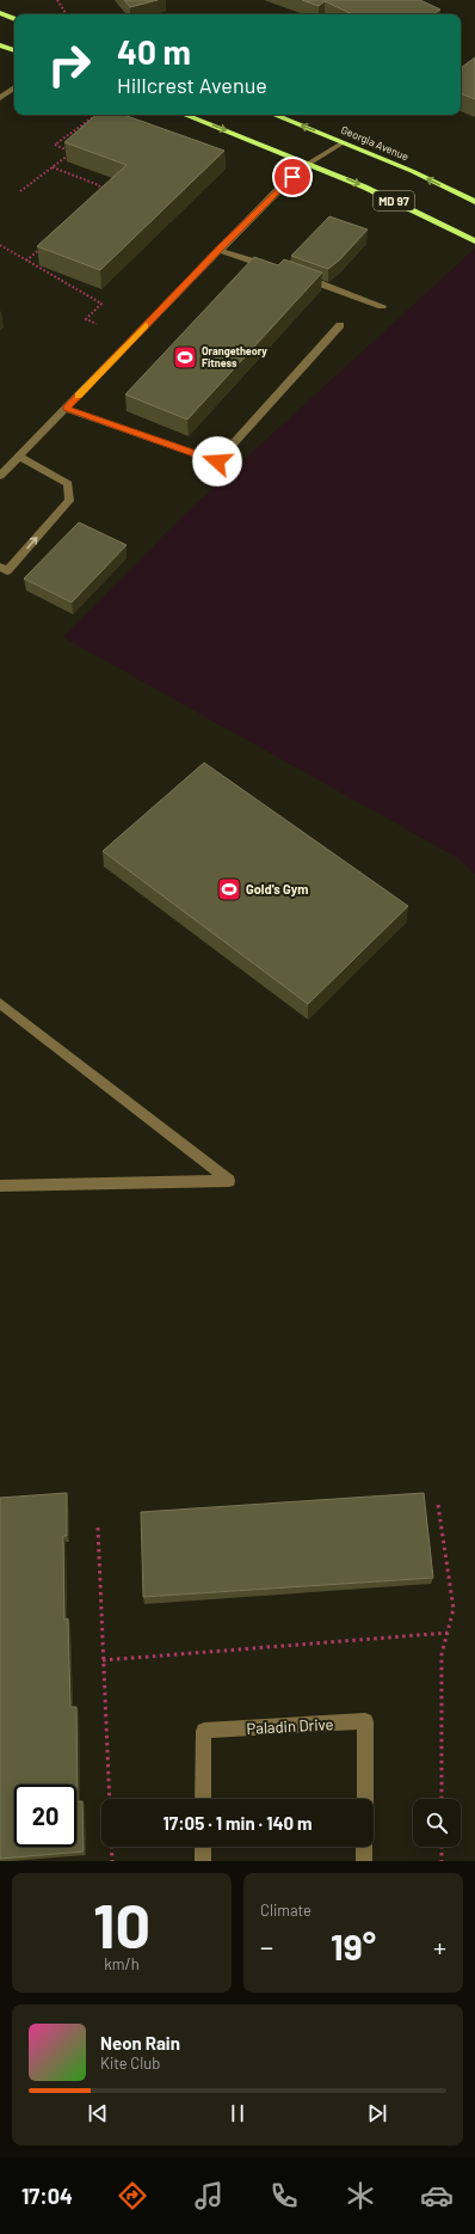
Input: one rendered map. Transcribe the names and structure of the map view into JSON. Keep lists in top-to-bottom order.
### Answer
{
  "streets": {
    "main road": ["Georgia Avenue", "MD 97"],
    "street": ["Paladin Drive"]
  },
  "places": {
    "sports": ["Orangetheory Fitness", "Gold's Gym"]
  },
  "page": {
    "turn": ["40 m", "Hillcrest Avenue"],
    "limit": "20",
    "trip": "17:05 · 1 min · 140 m",
    "tile": [
      ["10", "km/h"],
      "Climate"
    ],
    "heat": ["−", "19°", "+"],
    "song": ["Neon Rain", "Kite Club"],
    "tabs": "17:04"
  }
}
